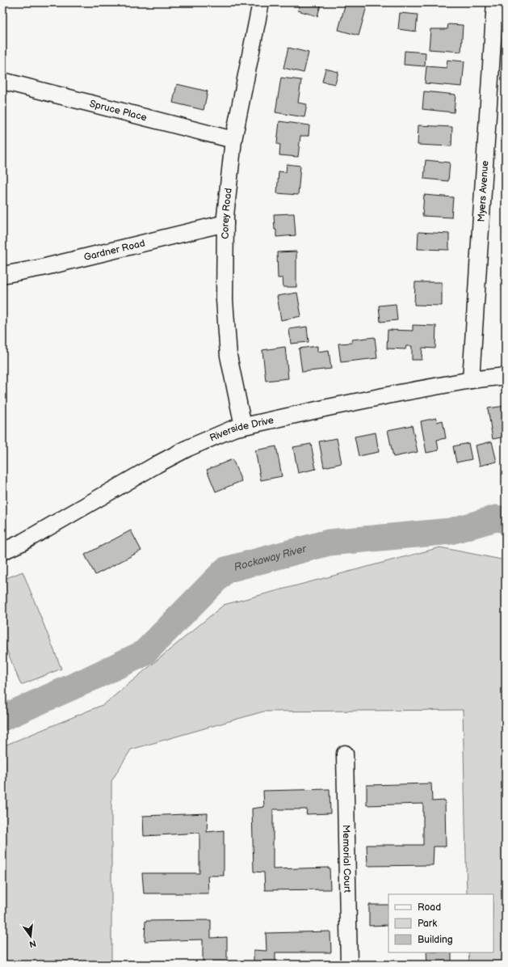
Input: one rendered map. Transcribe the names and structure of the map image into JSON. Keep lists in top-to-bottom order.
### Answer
{
  "streets": {
    "street": [
      "Spruce Place",
      "Myers Avenue",
      "Corey Road",
      "Gardner Road",
      "Riverside Drive",
      "Memorial Court"
    ]
  },
  "crossings": [
    ["Spruce Place", "Corey Road"],
    ["Myers Avenue", "Riverside Drive"],
    ["Corey Road", "Gardner Road"],
    ["Corey Road", "Riverside Drive"]
  ],
  "water": ["Rockaway River"],
  "legend": ["Road", "Park", "Building"],
  "north": "bottom"
}
